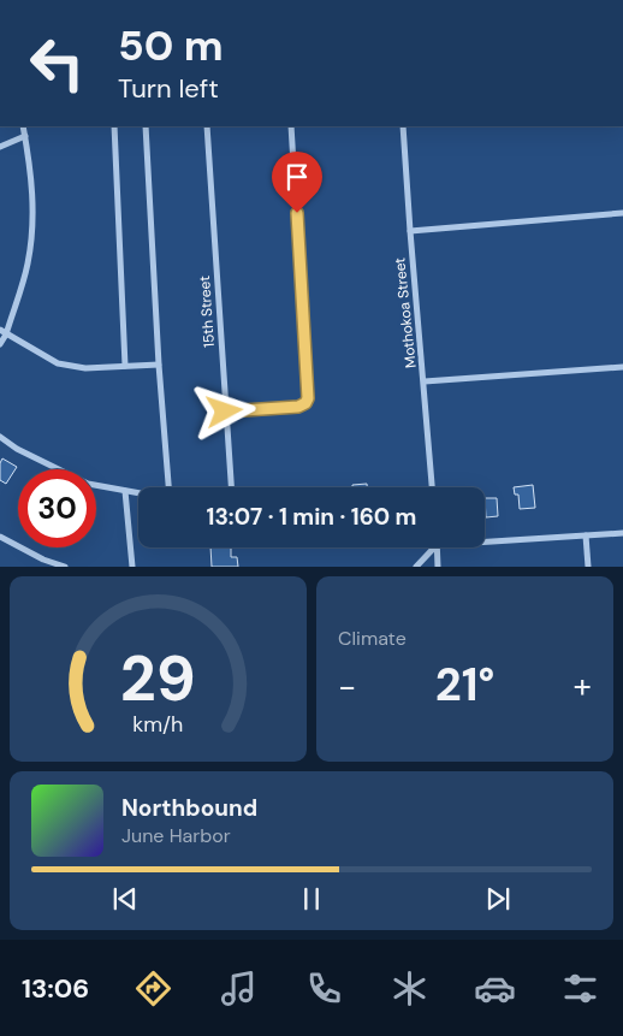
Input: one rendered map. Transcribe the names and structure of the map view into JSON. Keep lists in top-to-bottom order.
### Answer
{
  "streets": {
    "street": ["15th Street", "Mothokoa Street"]
  },
  "page": {
    "turn": ["50 m", "Turn left"],
    "limit": "30",
    "trip": "13:07 · 1 min · 160 m",
    "tile": "Climate",
    "heat": ["−", "21°", "+"],
    "song": ["Northbound", "June Harbor"],
    "tabs": "13:06",
    "gauge": ["29", "km/h"]
  }
}
